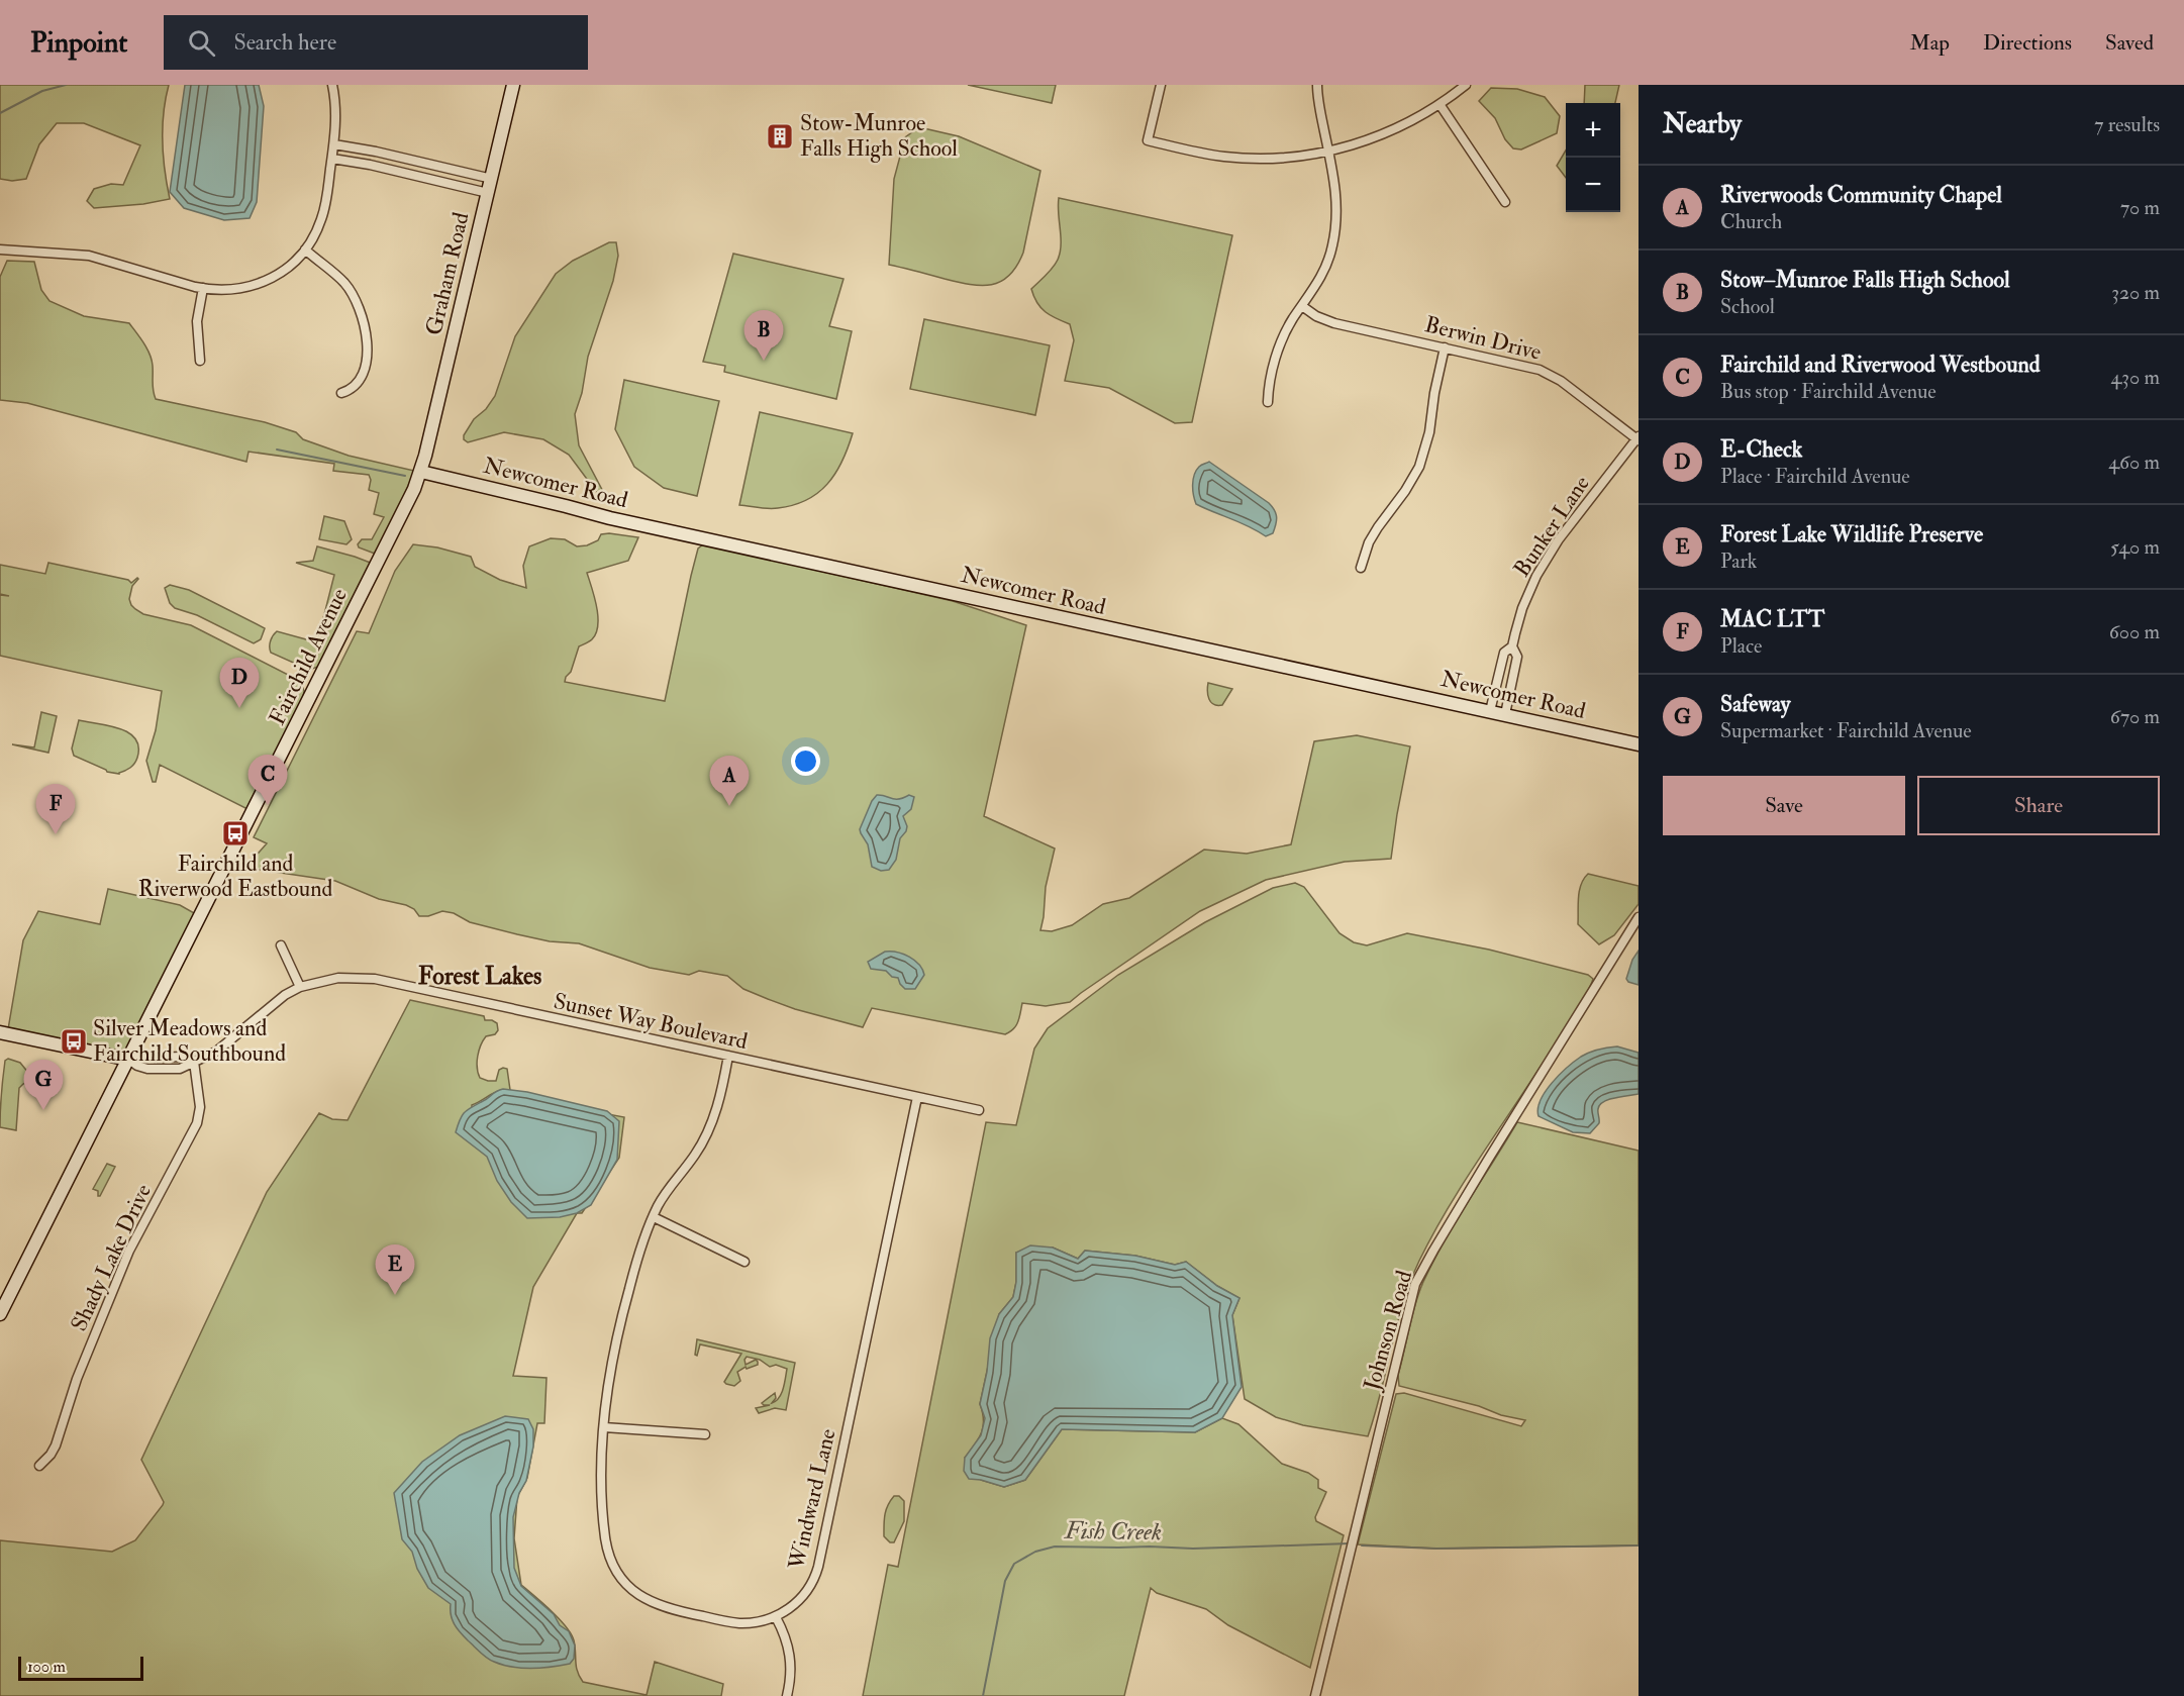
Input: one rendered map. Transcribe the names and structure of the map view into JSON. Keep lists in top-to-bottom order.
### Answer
{
  "streets": {
    "street": [
      "Graham Road",
      "Berwin Drive",
      "Newcomer Road",
      "Bunker Lane",
      "Fairchild Avenue",
      "Sunset Way Boulevard",
      "Shady Lake Drive",
      "Johnson Road",
      "Windward Lane"
    ]
  },
  "crossings": [
    ["Graham Road", "Newcomer Road"],
    ["Graham Road", "Fairchild Avenue"],
    ["Berwin Drive", "Bunker Lane"],
    ["Newcomer Road", "Bunker Lane"],
    ["Newcomer Road", "Fairchild Avenue"],
    ["Sunset Way Boulevard", "Shady Lake Drive"],
    ["Sunset Way Boulevard", "Windward Lane"]
  ],
  "districts": ["Forest Lakes"],
  "water": ["Fish Creek"],
  "places": {
    "building": ["Stow-Munroe Falls High School"],
    "bus stop": ["Fairchild and Riverwood Eastbound", "Silver Meadows and Fairchild Southbound"]
  },
  "scale_bar": "100 m",
  "page": {
    "header": "Pinpoint",
    "search": "Search here",
    "nav": ["Map", "Directions", "Saved"],
    "heading": ["Nearby", "7 results"],
    "map_buttons": ["+", "−"],
    "list": [
      {
        "mark": "A",
        "name": "Riverwoods Community Chapel",
        "note": "Church",
        "value": "70 m"
      },
      {
        "mark": "B",
        "name": "Stow–Munroe Falls High School",
        "note": "School",
        "value": "320 m"
      },
      {
        "mark": "C",
        "name": "Fairchild and Riverwood Westbound",
        "note": "Bus stop · Fairchild Avenue",
        "value": "430 m"
      },
      {
        "mark": "D",
        "name": "E-Check",
        "note": "Place · Fairchild Avenue",
        "value": "460 m"
      },
      {
        "mark": "E",
        "name": "Forest Lake Wildlife Preserve",
        "note": "Park",
        "value": "540 m"
      },
      {
        "mark": "F",
        "name": "MAC LTT",
        "note": "Place",
        "value": "600 m"
      },
      {
        "mark": "G",
        "name": "Safeway",
        "note": "Supermarket · Fairchild Avenue",
        "value": "670 m"
      }
    ],
    "pins": [
      "B",
      "D",
      "C",
      "A",
      "F",
      "G",
      "E"
    ],
    "buttons": ["Save", "Share"],
    "scale": "100 m"
  }
}
